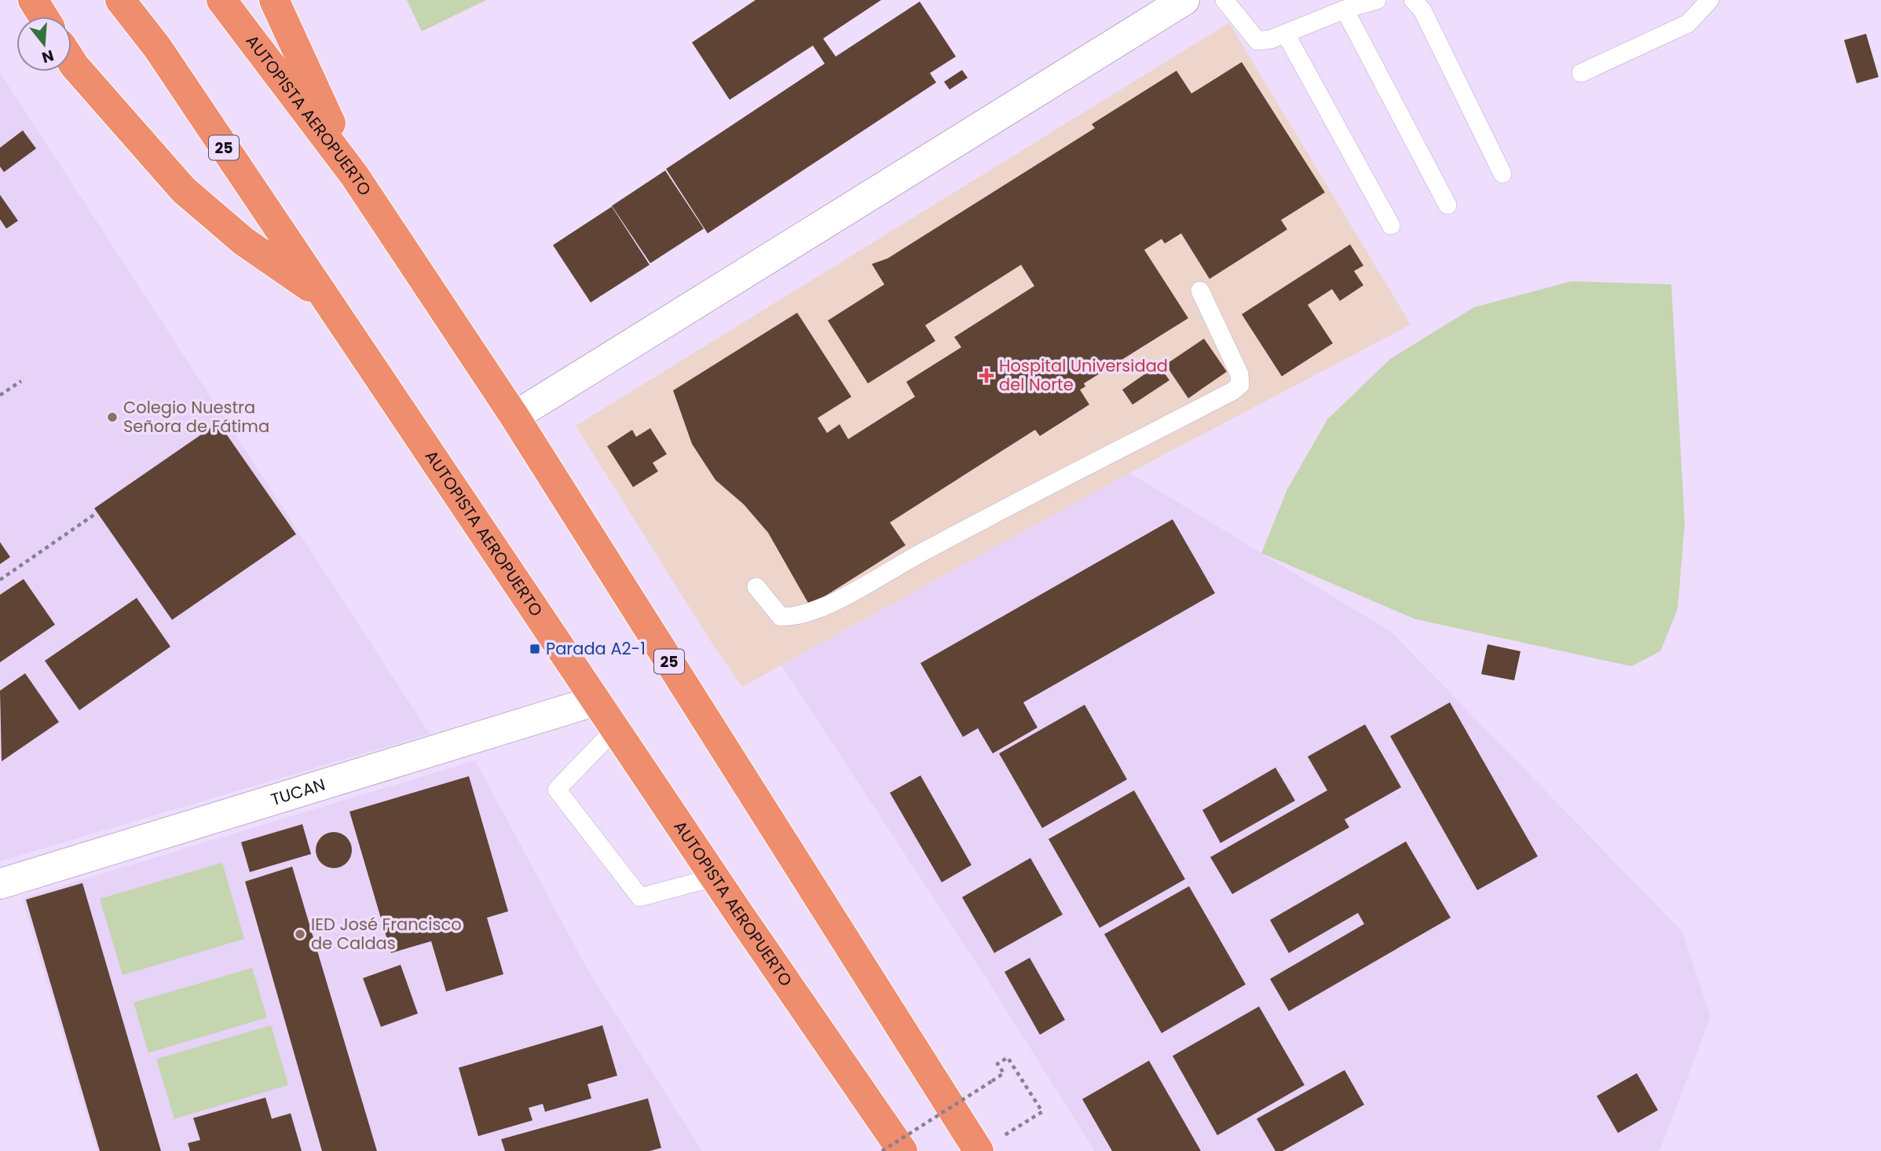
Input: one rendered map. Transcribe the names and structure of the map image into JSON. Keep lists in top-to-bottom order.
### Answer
{
  "streets": {
    "highway": ["AUTOPISTA AEROPUERTO", "25"],
    "street": ["TUCAN"]
  },
  "crossings": [
    ["AUTOPISTA AEROPUERTO", "TUCAN"]
  ],
  "places": {
    "health": ["Hospital Universidad del Norte"],
    "other": ["Colegio Nuestra Señora de Fátima", "IED José Francisco de Caldas"],
    "transit": ["Parada A2-1"]
  },
  "north": "bottom"
}
